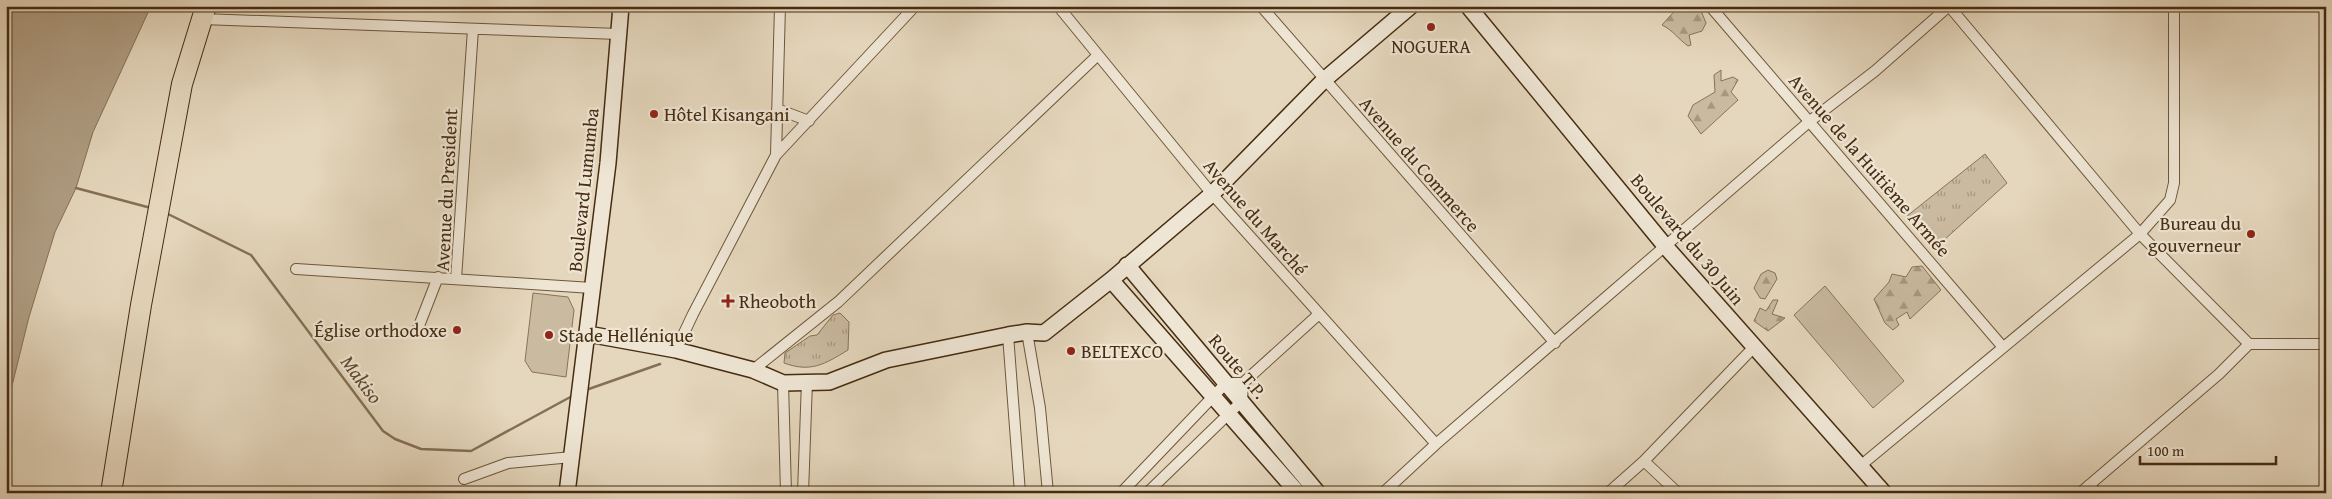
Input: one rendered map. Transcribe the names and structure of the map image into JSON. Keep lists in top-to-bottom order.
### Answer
{
  "streets": {
    "street": [
      "Avenue du Commerce",
      "Avenue de la Huitième Armée",
      "Avenue du President",
      "Boulevard Lumumba",
      "Avenue du Marché",
      "Boulevard du 30 Juin",
      "Route T.P."
    ]
  },
  "crossings": [
    ["Avenue du President", "Boulevard Lumumba"]
  ],
  "water": ["Makiso"],
  "places": {
    "other": [
      "NOGUERA",
      "Hôtel Kisangani",
      "Bureau du gouverneur",
      "Église orthodoxe",
      "Stade Hellénique",
      "BELTEXCO"
    ],
    "health": ["Rheoboth"]
  },
  "scale_bar": "100 m"
}
